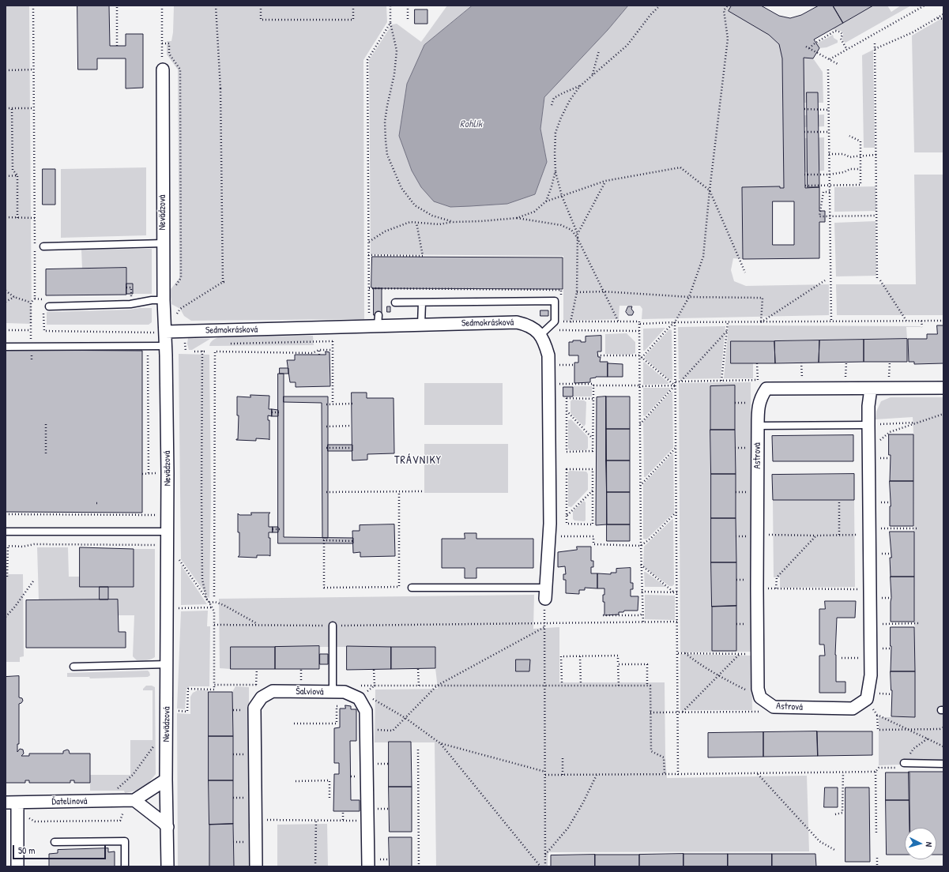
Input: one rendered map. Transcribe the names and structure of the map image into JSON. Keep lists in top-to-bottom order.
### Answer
{
  "streets": {
    "street": [
      "Nevädzová",
      "Sedmokrásková",
      "Astrová",
      "Šalviová",
      "Ďatelinová"
    ]
  },
  "crossings": [
    ["Nevädzová", "Sedmokrásková"]
  ],
  "districts": ["TRÁVNIKY"],
  "water": ["Rohlík"],
  "scale_bar": "50 m",
  "north": "right"
}
